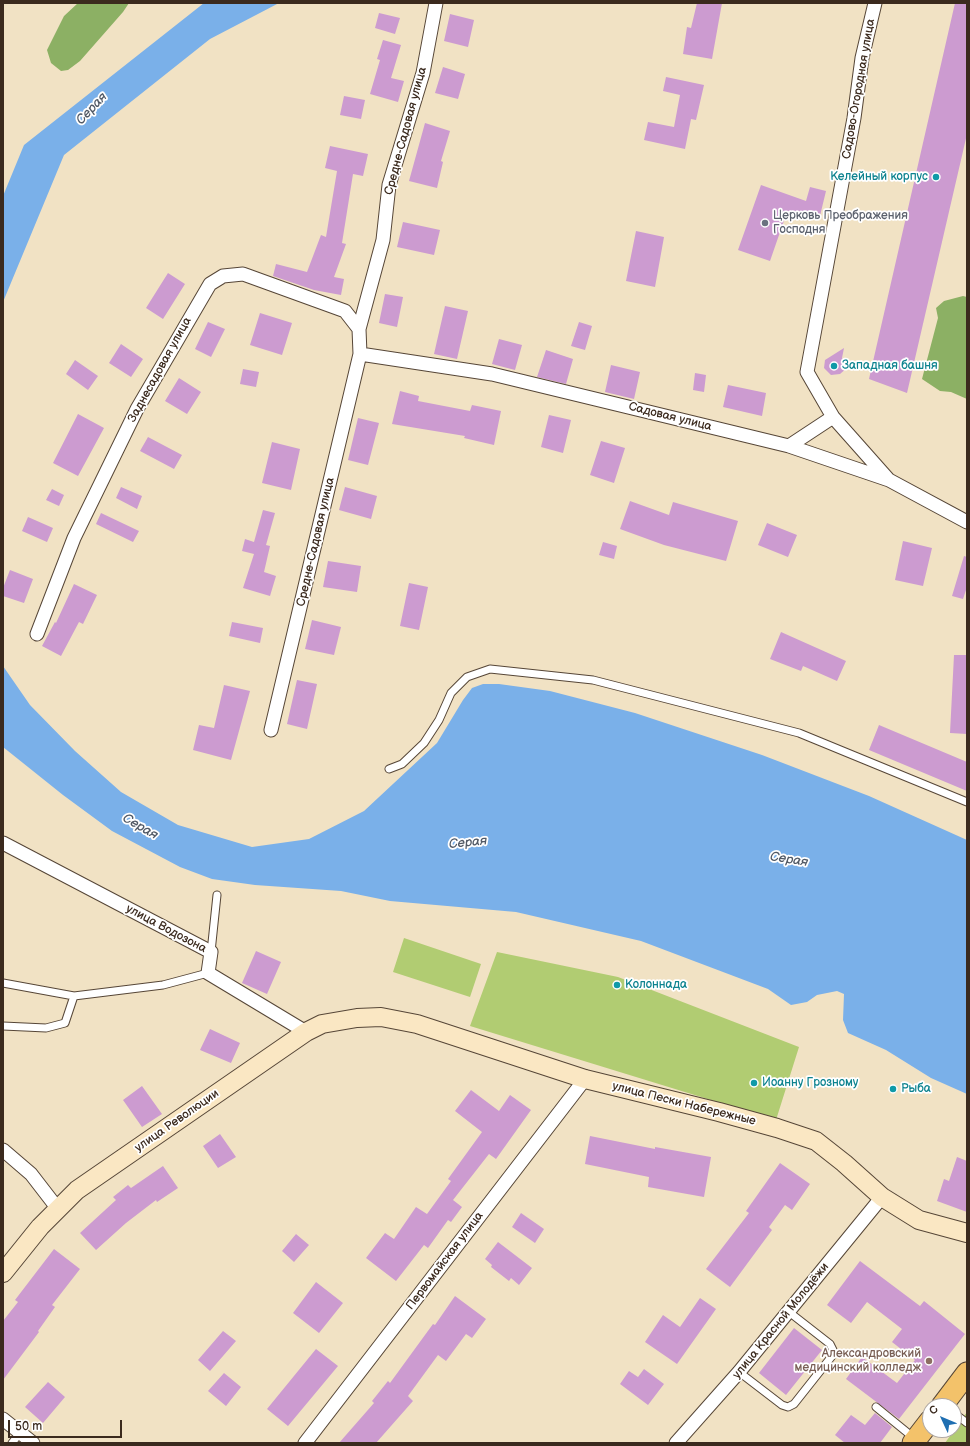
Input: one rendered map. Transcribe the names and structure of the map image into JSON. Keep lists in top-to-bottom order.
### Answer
{
  "streets": {
    "main road": ["улица Пески Набережные", "улица Революции"],
    "street": [
      "Садово-Огородная улица",
      "Средне-Садовая улица",
      "Заднесадовая улица",
      "Садовая улица",
      "улица Водозона",
      "Первомайская улица",
      "улица Красной Молодёжи"
    ]
  },
  "crossings": [
    ["Садово-Огородная улица", "Садовая улица"],
    ["Средне-Садовая улица", "Заднесадовая улица"],
    ["Средне-Садовая улица", "Садовая улица"],
    ["улица Водозона", "улица Революции"],
    ["улица Пески Набережные", "улица Революции"],
    ["улица Пески Набережные", "Первомайская улица"],
    ["улица Пески Набережные", "улица Красной Молодёжи"]
  ],
  "water": ["Серая"],
  "places": [
    "Келейный корпус",
    "Церковь Преображения Господня",
    "Западная башня",
    "Колоннада",
    "Иоанну Грозному",
    "Рыба",
    "Александровский медицинский колледж"
  ],
  "scale_bar": "50 m",
  "north": "top left"
}
